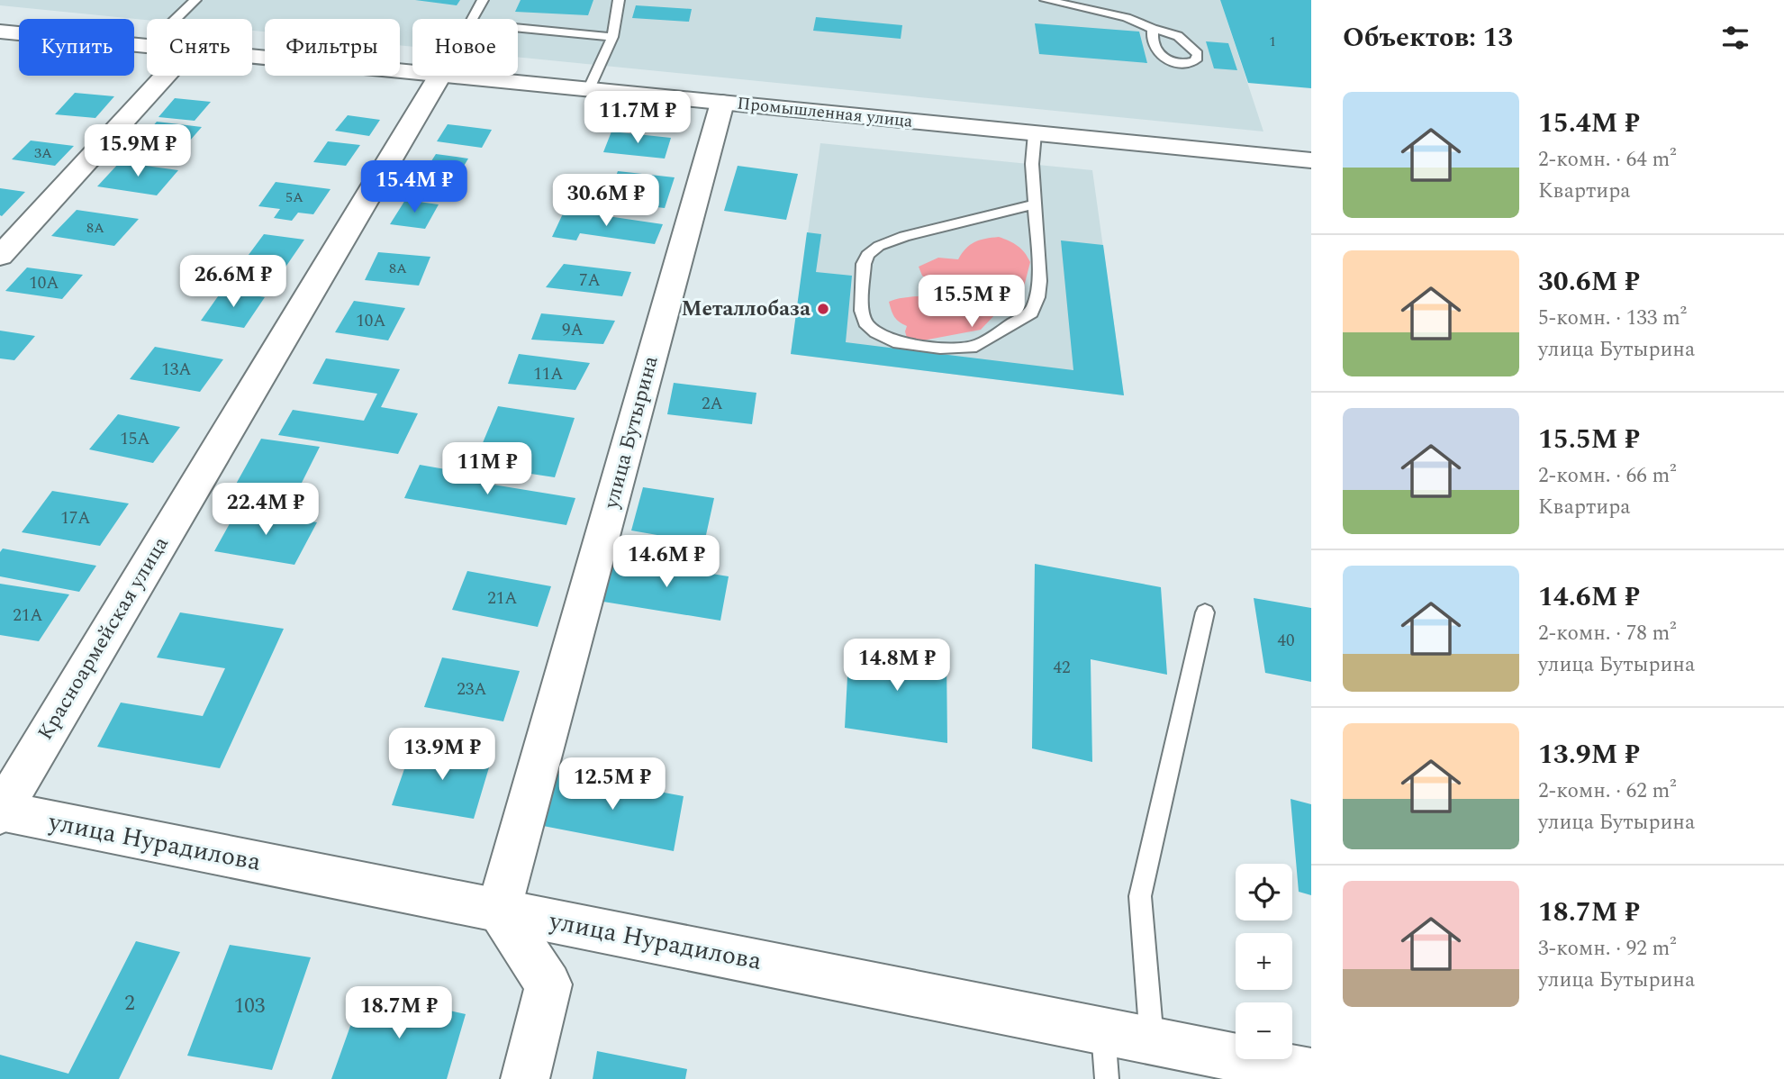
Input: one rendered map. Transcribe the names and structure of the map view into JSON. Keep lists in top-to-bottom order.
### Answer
{
  "streets": {
    "street": [
      "Промышленная улица",
      "улица Бутырина",
      "Красноармейская улица",
      "улица Нурадилова"
    ]
  },
  "crossings": [
    ["Промышленная улица", "улица Бутырина"],
    ["улица Бутырина", "улица Нурадилова"],
    ["Красноармейская улица", "улица Нурадилова"]
  ],
  "places": ["Металлобаза"],
  "house_numbers": [
    "1",
    "3А",
    "5А",
    "8А",
    "8А",
    "7А",
    "10А",
    "10А",
    "9А",
    "13А",
    "11А",
    "2А",
    "15А",
    "17А",
    "21А",
    "21А",
    "40",
    "42",
    "23А",
    "2",
    "103"
  ],
  "page": {
    "heading": "Объектов: 13",
    "chip": [
      "Купить",
      "Снять",
      "Фильтры",
      "Новое"
    ],
    "list": [
      {
        "name": "15.4M ₽",
        "note": "2-комн. · 64 m² · Квартира"
      },
      {
        "name": "30.6M ₽",
        "note": "5-комн. · 133 m² · улица Бутырина"
      },
      {
        "name": "15.5M ₽",
        "note": "2-комн. · 66 m² · Квартира"
      },
      {
        "name": "14.6M ₽",
        "note": "2-комн. · 78 m² · улица Бутырина"
      },
      {
        "name": "13.9M ₽",
        "note": "2-комн. · 62 m² · улица Бутырина"
      },
      {
        "name": "18.7M ₽",
        "note": "3-комн. · 92 m² · улица Бутырина"
      }
    ],
    "price": [
      "11.7M ₽",
      "15.9M ₽",
      "15.4M ₽",
      "30.6M ₽",
      "26.6M ₽",
      "15.5M ₽",
      "11M ₽",
      "22.4M ₽",
      "14.6M ₽",
      "14.8M ₽",
      "13.9M ₽",
      "12.5M ₽",
      "18.7M ₽"
    ],
    "map_buttons": ["+", "−"]
  }
}
